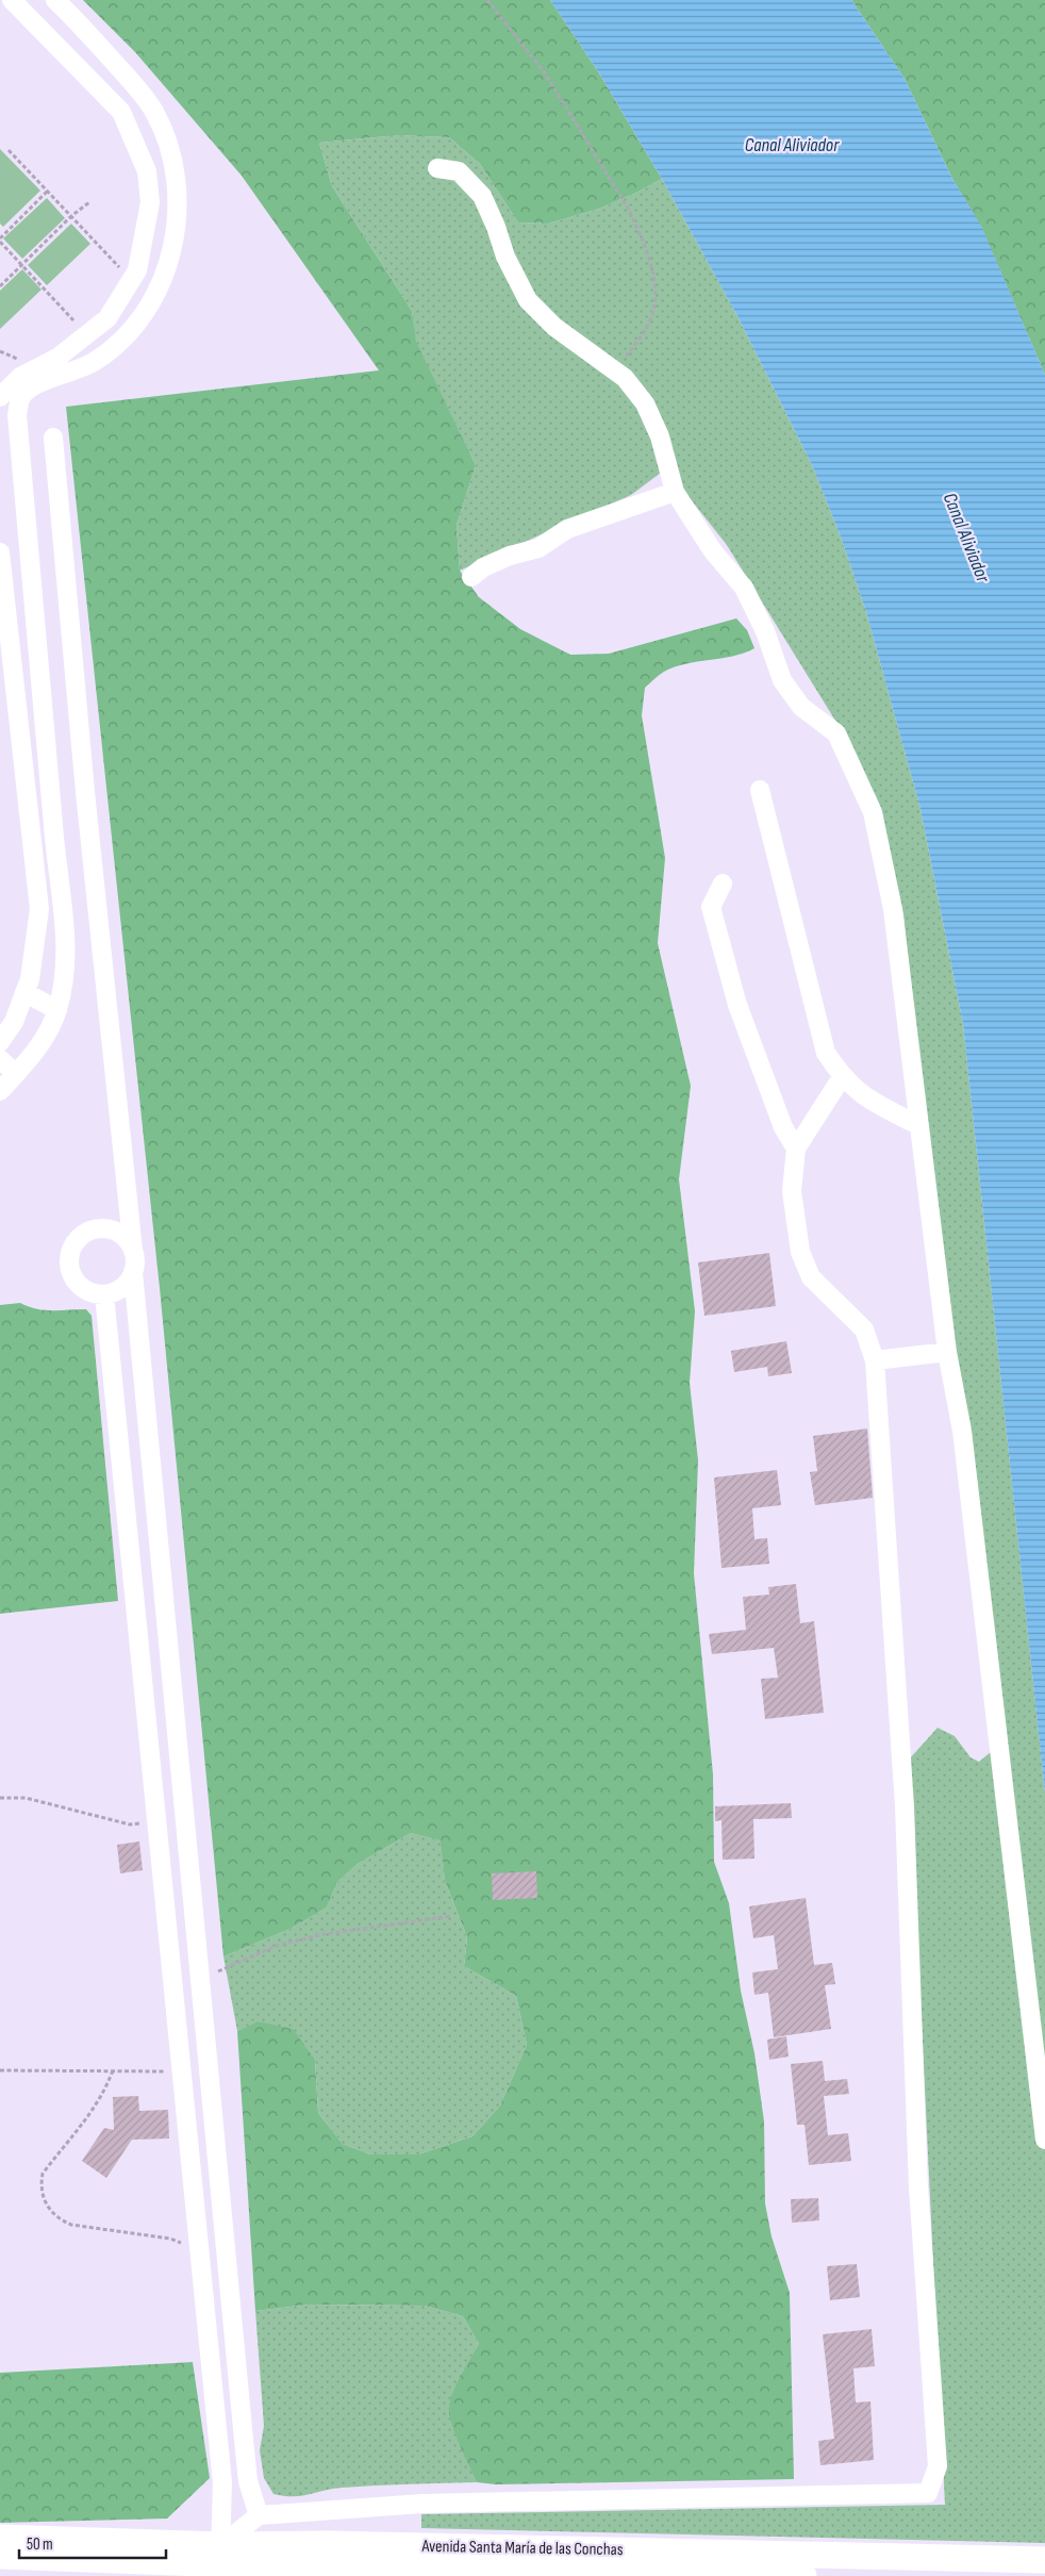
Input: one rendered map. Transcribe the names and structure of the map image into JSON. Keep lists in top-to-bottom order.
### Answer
{
  "streets": {
    "main road": ["Avenida Santa María de las Conchas"]
  },
  "water": ["Canal Aliviador"],
  "scale_bar": "50 m"
}
